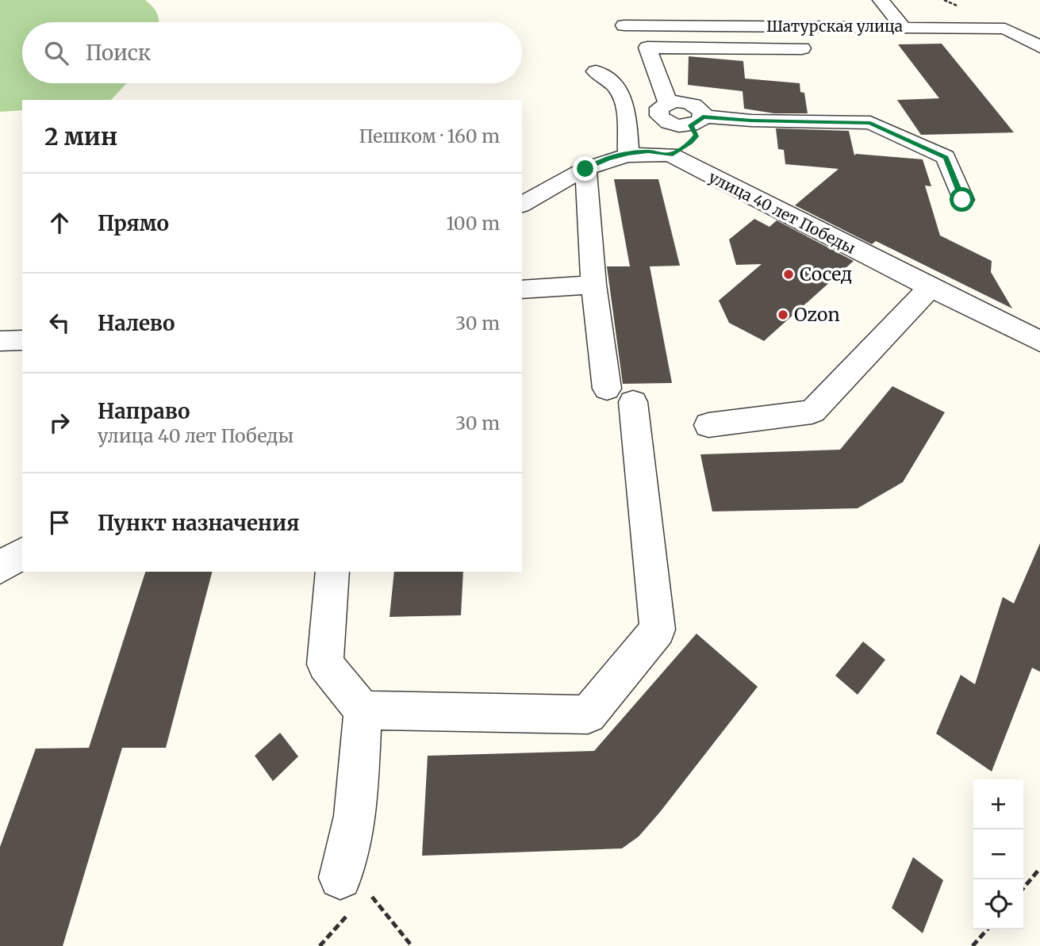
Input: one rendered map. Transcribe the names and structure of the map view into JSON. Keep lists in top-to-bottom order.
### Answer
{
  "streets": {
    "street": ["Шатурская улица", "улица 40 лет Победы"]
  },
  "places": ["Сосед", "Ozon"],
  "page": {
    "search": "Поиск",
    "heading": ["2 мин", "Пешком · 160 m"],
    "list": [
      ["Прямо", "100 m"],
      ["Налево", "30 m"],
      ["Направо", "улица 40 лет Победы", "30 m"],
      "Пункт назначения"
    ],
    "map_buttons": ["+", "−"]
  }
}
